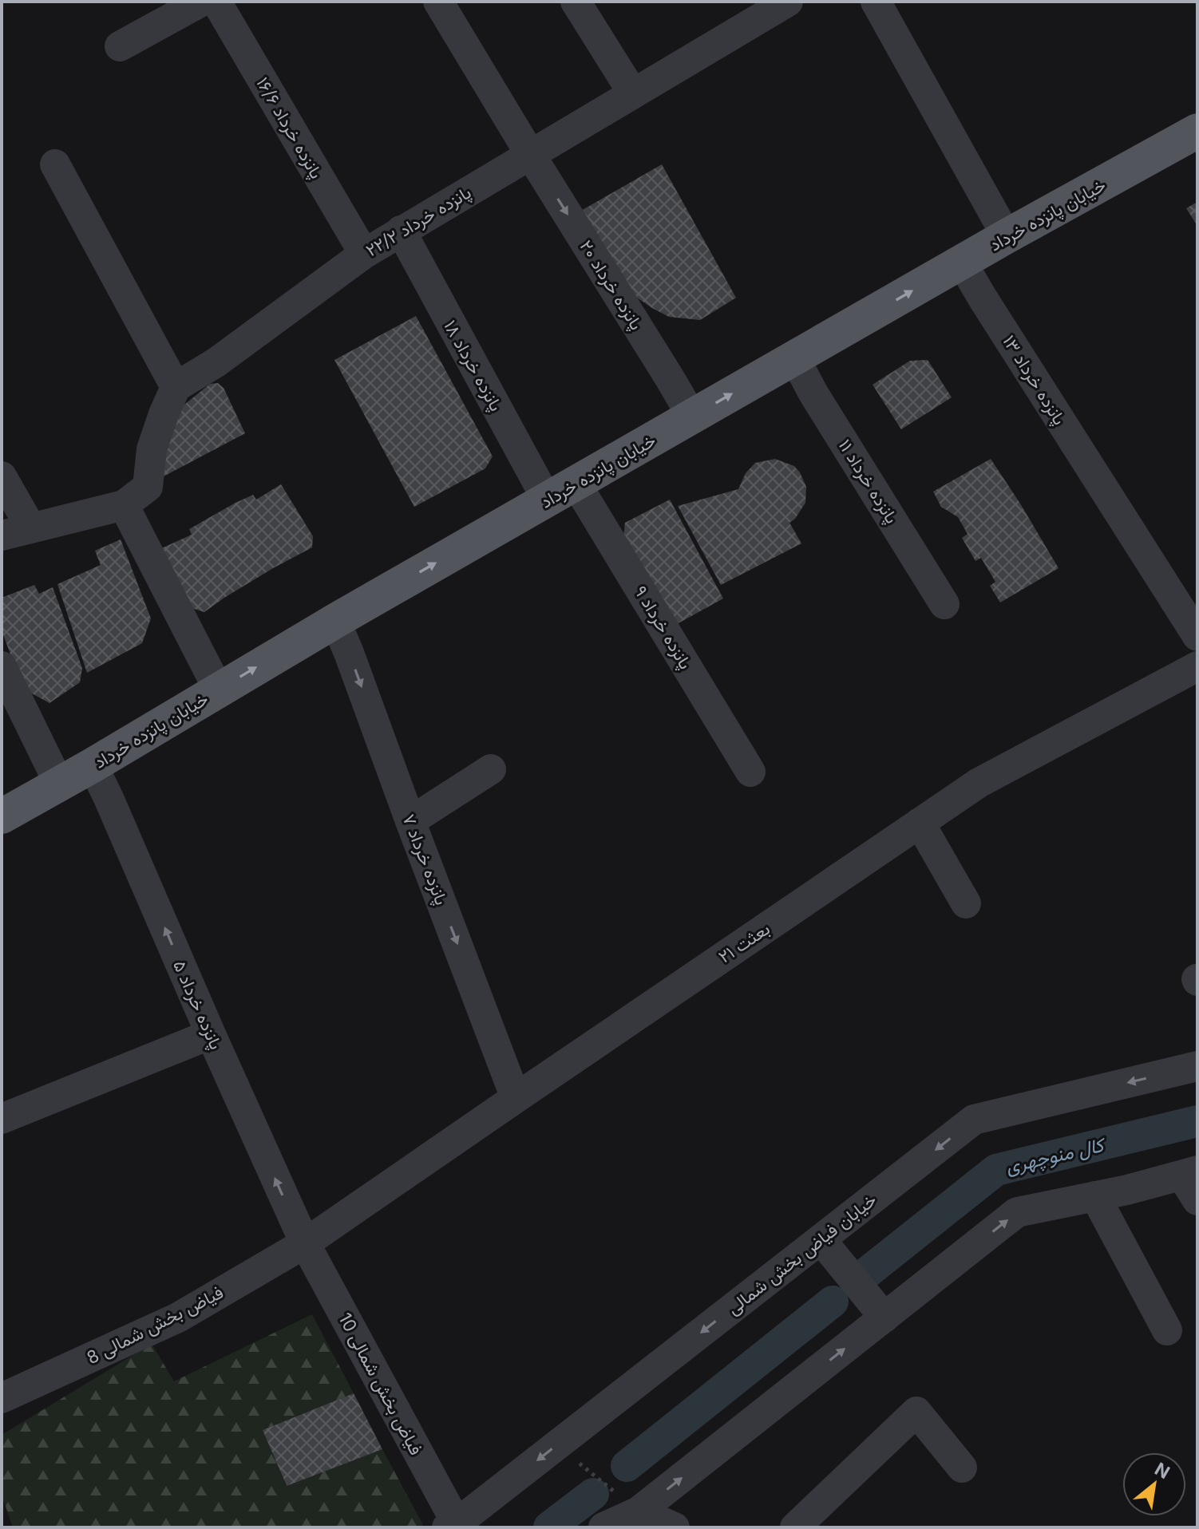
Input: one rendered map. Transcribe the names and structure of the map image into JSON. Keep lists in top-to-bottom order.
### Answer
{
  "streets": {
    "main road": ["خیابان پانزده خرداد"],
    "street": [
      "پانزده خرداد ۱۶/۶",
      "پانزده خرداد ۲۲/۲",
      "پانزده خرداد ۲۰",
      "پانزده خرداد ۱۸",
      "پانزده خرداد ۱۳",
      "پانزده خرداد ۱۱",
      "پانزده خرداد ۹",
      "پانزده خرداد ۷",
      "بعثت ۲۱",
      "پانزده خرداد ۵",
      "خیابان فیاض بخش شمالی",
      "فیاض بخش شمالی 8",
      "فیاض بخش شمالی 10"
    ]
  },
  "crossings": [
    ["پانزده خرداد ۱۶/۶", "پانزده خرداد ۲۲/۲"],
    ["خیابان پانزده خرداد", "پانزده خرداد ۲۰"],
    ["خیابان پانزده خرداد", "پانزده خرداد ۱۸"],
    ["خیابان پانزده خرداد", "پانزده خرداد ۱۳"],
    ["خیابان پانزده خرداد", "پانزده خرداد ۱۱"],
    ["خیابان پانزده خرداد", "پانزده خرداد ۹"],
    ["خیابان پانزده خرداد", "پانزده خرداد ۷"],
    ["خیابان پانزده خرداد", "پانزده خرداد ۵"],
    ["پانزده خرداد ۲۲/۲", "پانزده خرداد ۲۰"],
    ["پانزده خرداد ۲۲/۲", "پانزده خرداد ۱۸"],
    ["پانزده خرداد ۱۸", "پانزده خرداد ۹"],
    ["پانزده خرداد ۷", "بعثت ۲۱"],
    ["بعثت ۲۱", "پانزده خرداد ۵"],
    ["بعثت ۲۱", "فیاض بخش شمالی 8"],
    ["بعثت ۲۱", "فیاض بخش شمالی 10"],
    ["پانزده خرداد ۵", "فیاض بخش شمالی 8"],
    ["پانزده خرداد ۵", "فیاض بخش شمالی 10"],
    ["خیابان فیاض بخش شمالی", "فیاض بخش شمالی 10"],
    ["فیاض بخش شمالی 8", "فیاض بخش شمالی 10"]
  ],
  "one_way": [
    "خیابان پانزده خرداد",
    "پانزده خرداد ۲۰",
    "پانزده خرداد ۷",
    "پانزده خرداد ۵"
  ],
  "water": ["کال منوچهری"],
  "north": "top right"
}
